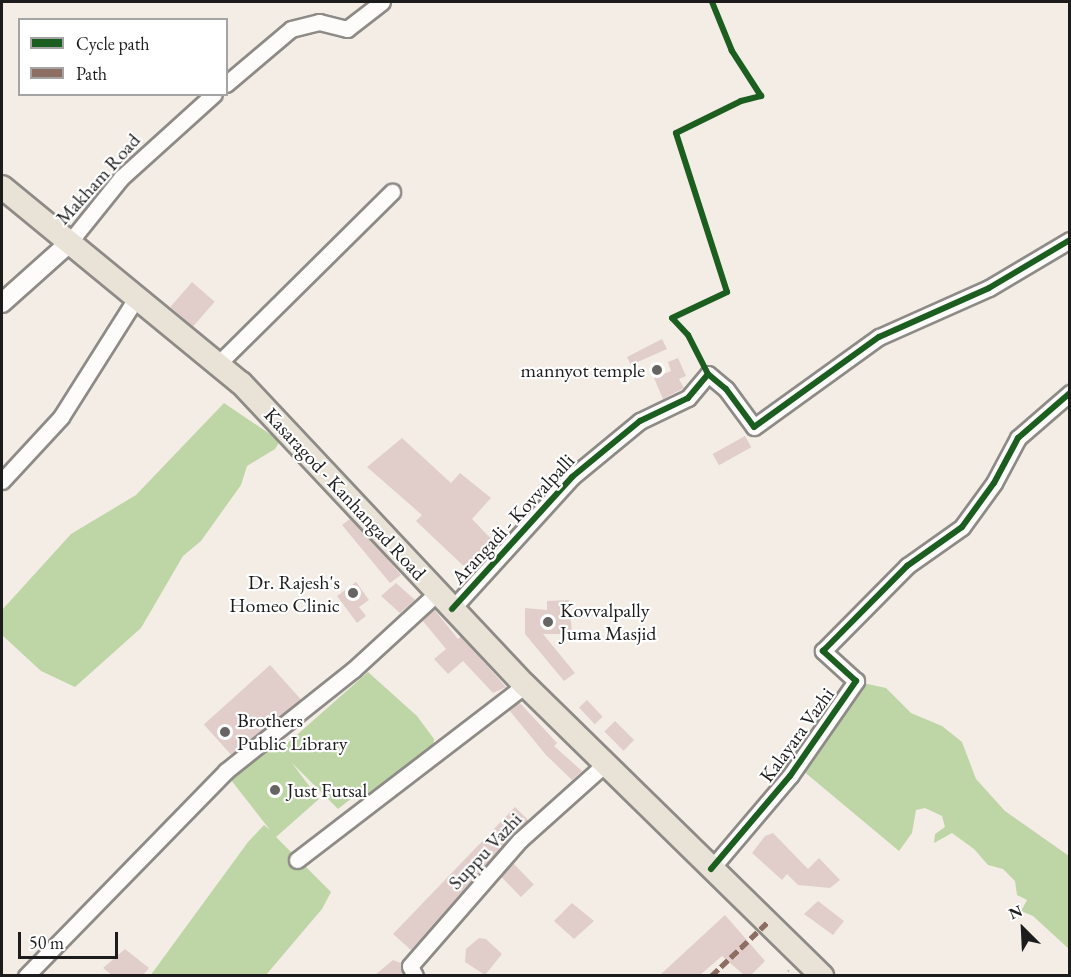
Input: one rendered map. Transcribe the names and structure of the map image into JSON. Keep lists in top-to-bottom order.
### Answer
{
  "streets": {
    "main road": ["Kasaragod - Kanhangad Road"],
    "street": [
      "Makham Road",
      "Arangadi - Kovvalpalli",
      "Kalayara Vazhi",
      "Suppu Vazhi"
    ]
  },
  "crossings": [
    ["Makham Road", "Kasaragod - Kanhangad Road"],
    ["Kasaragod - Kanhangad Road", "Arangadi - Kovvalpalli"],
    ["Kasaragod - Kanhangad Road", "Kalayara Vazhi"],
    ["Kasaragod - Kanhangad Road", "Suppu Vazhi"]
  ],
  "places": [
    "mannyot temple",
    "Dr. Rajesh's Homeo Clinic",
    "Kovvalpally Juma Masjid",
    "Brothers Public Library",
    "Just Futsal"
  ],
  "legend": ["Cycle path", "Path"],
  "scale_bar": "50 m",
  "north": "top left"
}
